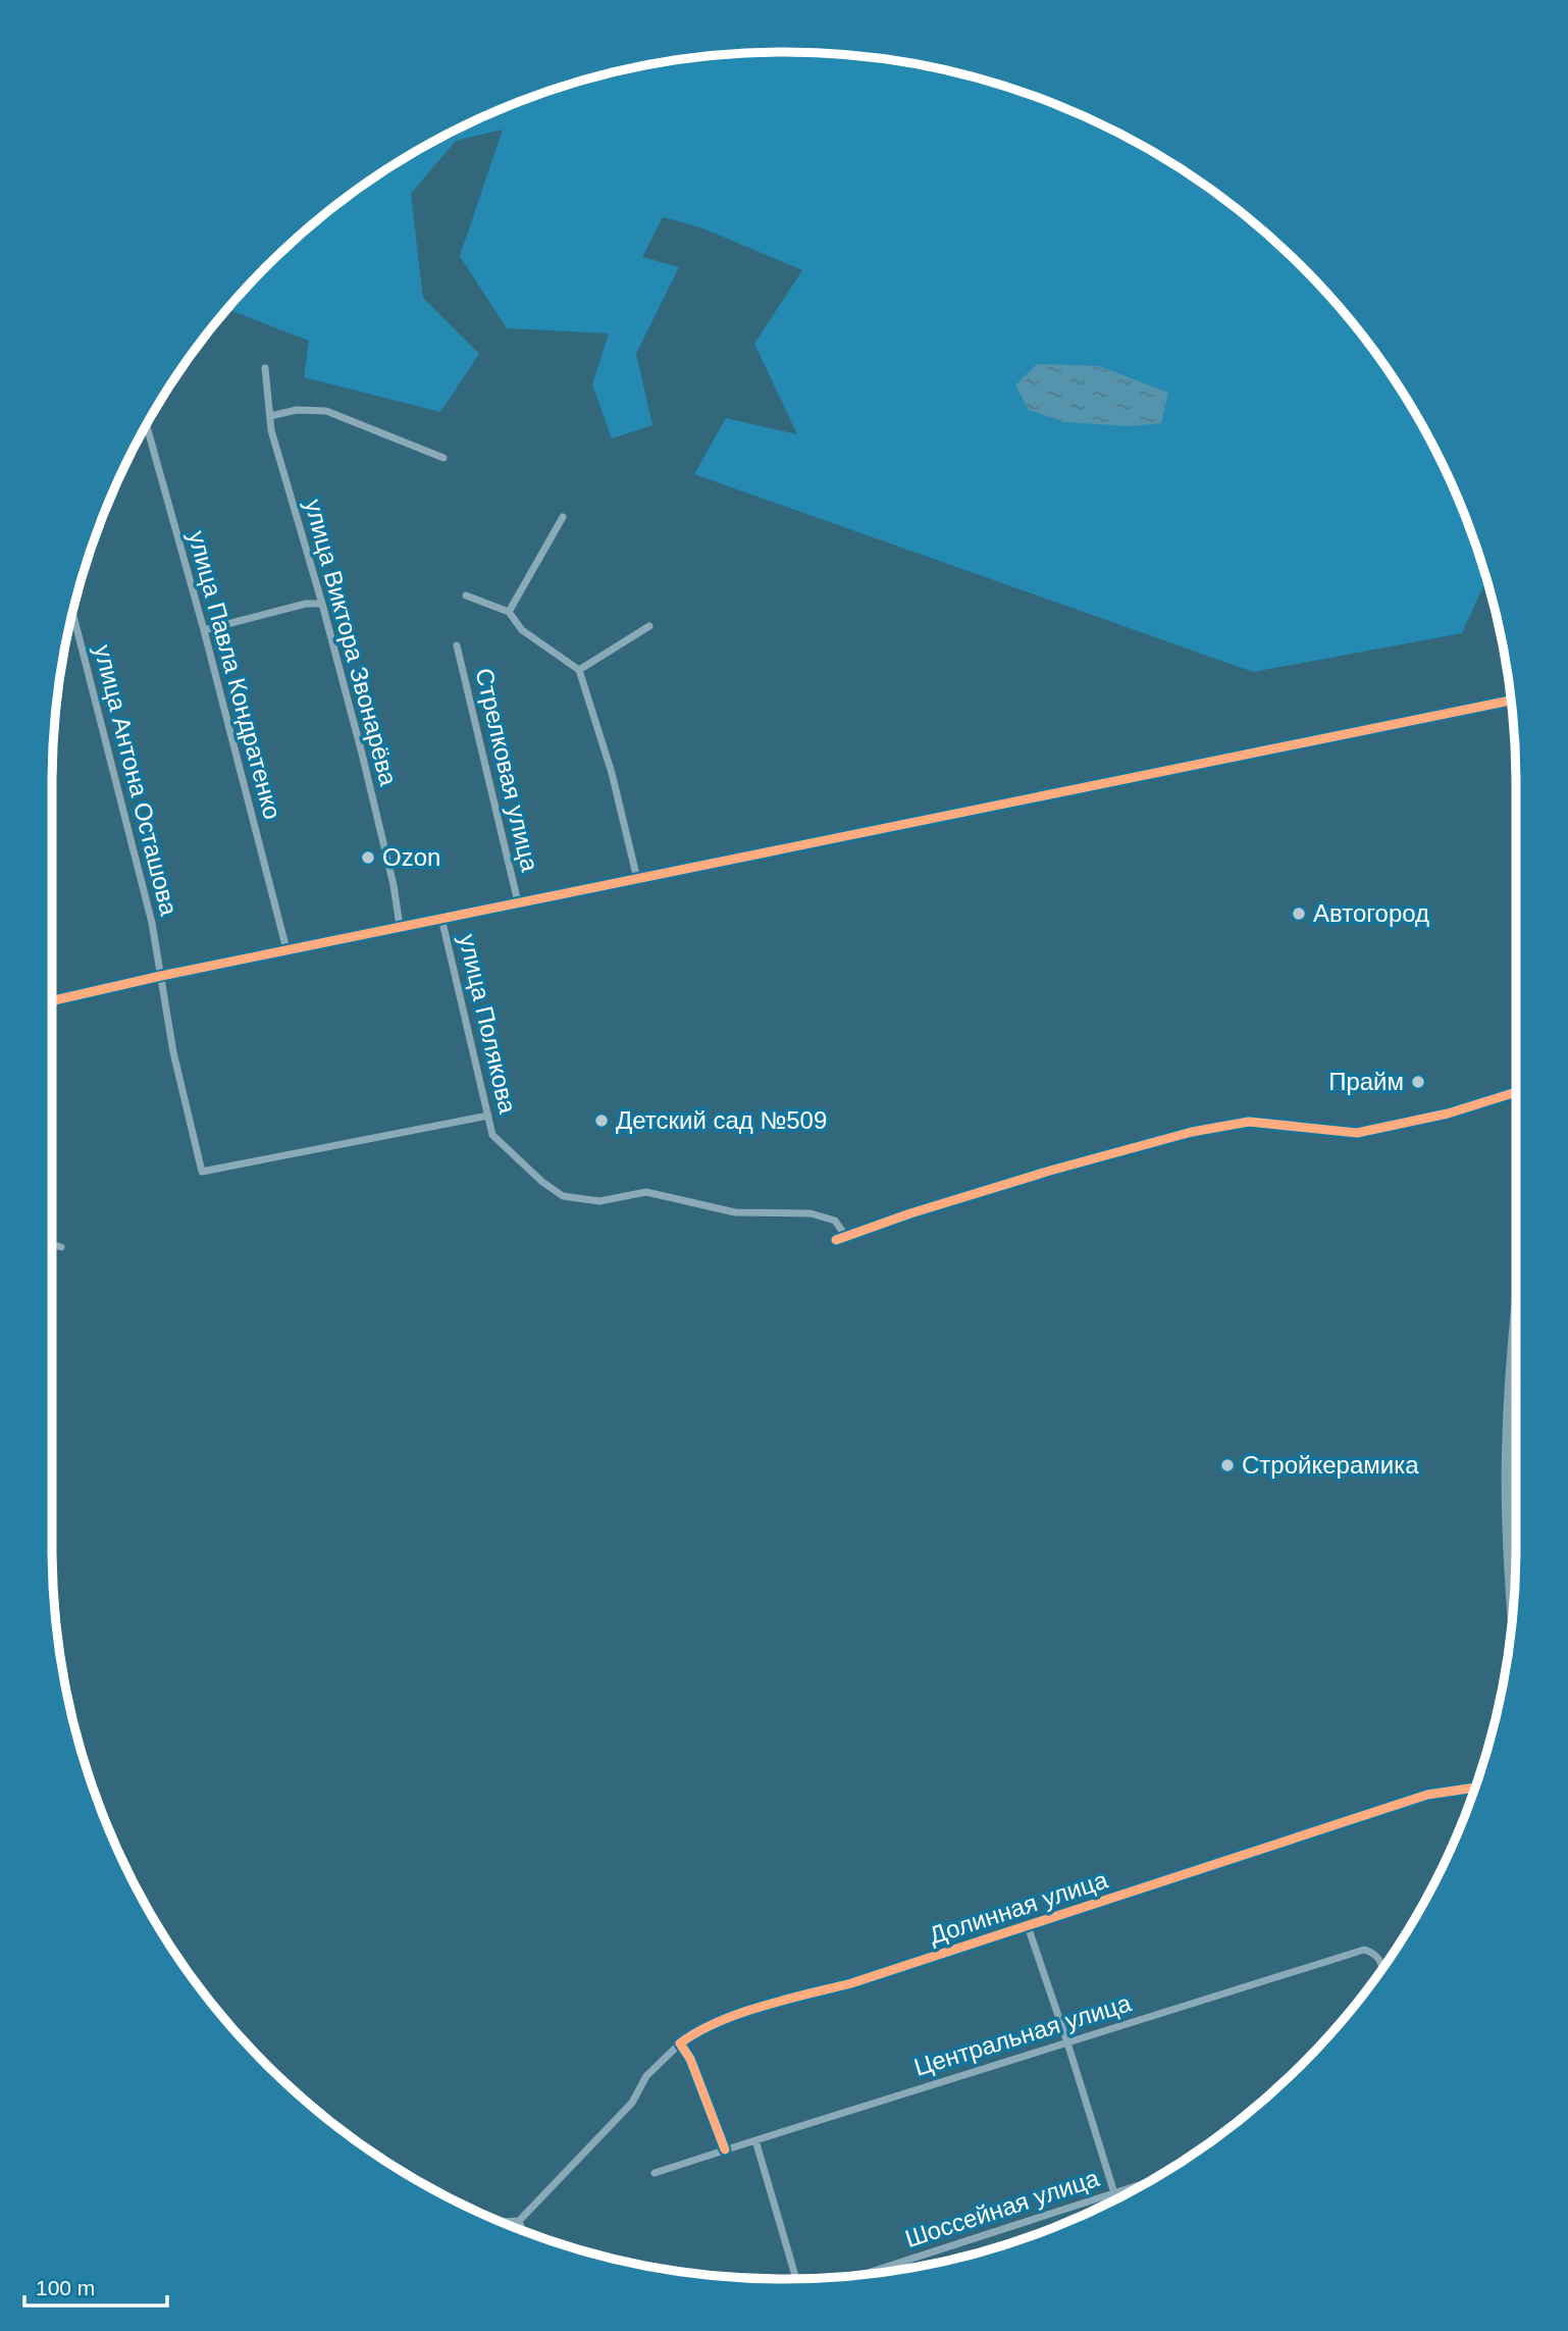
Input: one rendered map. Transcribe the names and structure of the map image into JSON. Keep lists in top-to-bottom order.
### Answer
{
  "streets": {
    "street": [
      "улица Виктора Звонарёва",
      "улица Павла Кондратенко",
      "Стрелковая улица",
      "улица Антона Осташова",
      "улица Полякова",
      "Долинная улица",
      "Центральная улица",
      "Шоссейная улица"
    ]
  },
  "crossings": [
    ["улица Антона Осташова", "улица Полякова"]
  ],
  "places": [
    "Ozon",
    "Автогород",
    "Прайм",
    "Детский сад №509",
    "Стройкерамика"
  ],
  "scale_bar": "100 m"
}
